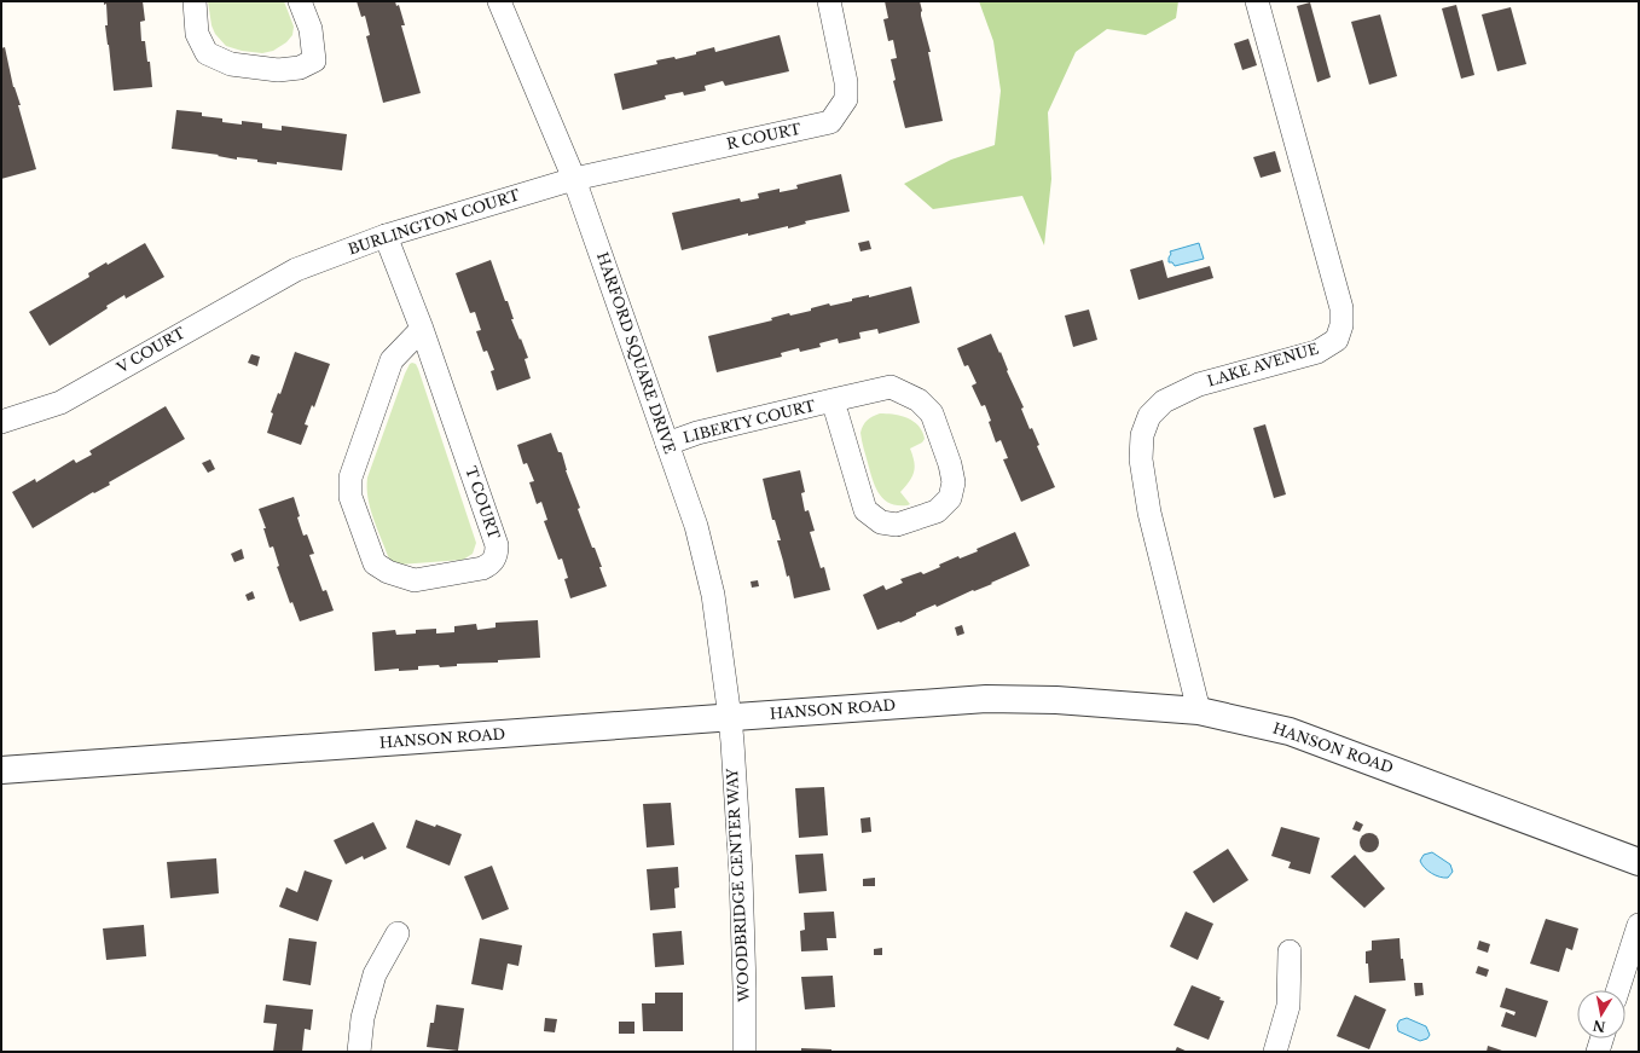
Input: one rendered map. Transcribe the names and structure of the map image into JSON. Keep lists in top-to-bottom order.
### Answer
{
  "streets": {
    "street": [
      "R COURT",
      "BURLINGTON COURT",
      "V COURT",
      "HARFORD SQUARE DRIVE",
      "LAKE AVENUE",
      "LIBERTY COURT",
      "T COURT",
      "HANSON ROAD",
      "WOODBRIDGE CENTER WAY"
    ]
  },
  "crossings": [
    ["R COURT", "BURLINGTON COURT"],
    ["R COURT", "HARFORD SQUARE DRIVE"],
    ["BURLINGTON COURT", "V COURT"],
    ["BURLINGTON COURT", "HARFORD SQUARE DRIVE"],
    ["BURLINGTON COURT", "T COURT"],
    ["HARFORD SQUARE DRIVE", "LIBERTY COURT"],
    ["HARFORD SQUARE DRIVE", "HANSON ROAD"],
    ["HARFORD SQUARE DRIVE", "WOODBRIDGE CENTER WAY"],
    ["LAKE AVENUE", "HANSON ROAD"],
    ["HANSON ROAD", "WOODBRIDGE CENTER WAY"]
  ],
  "north": "bottom"
}
